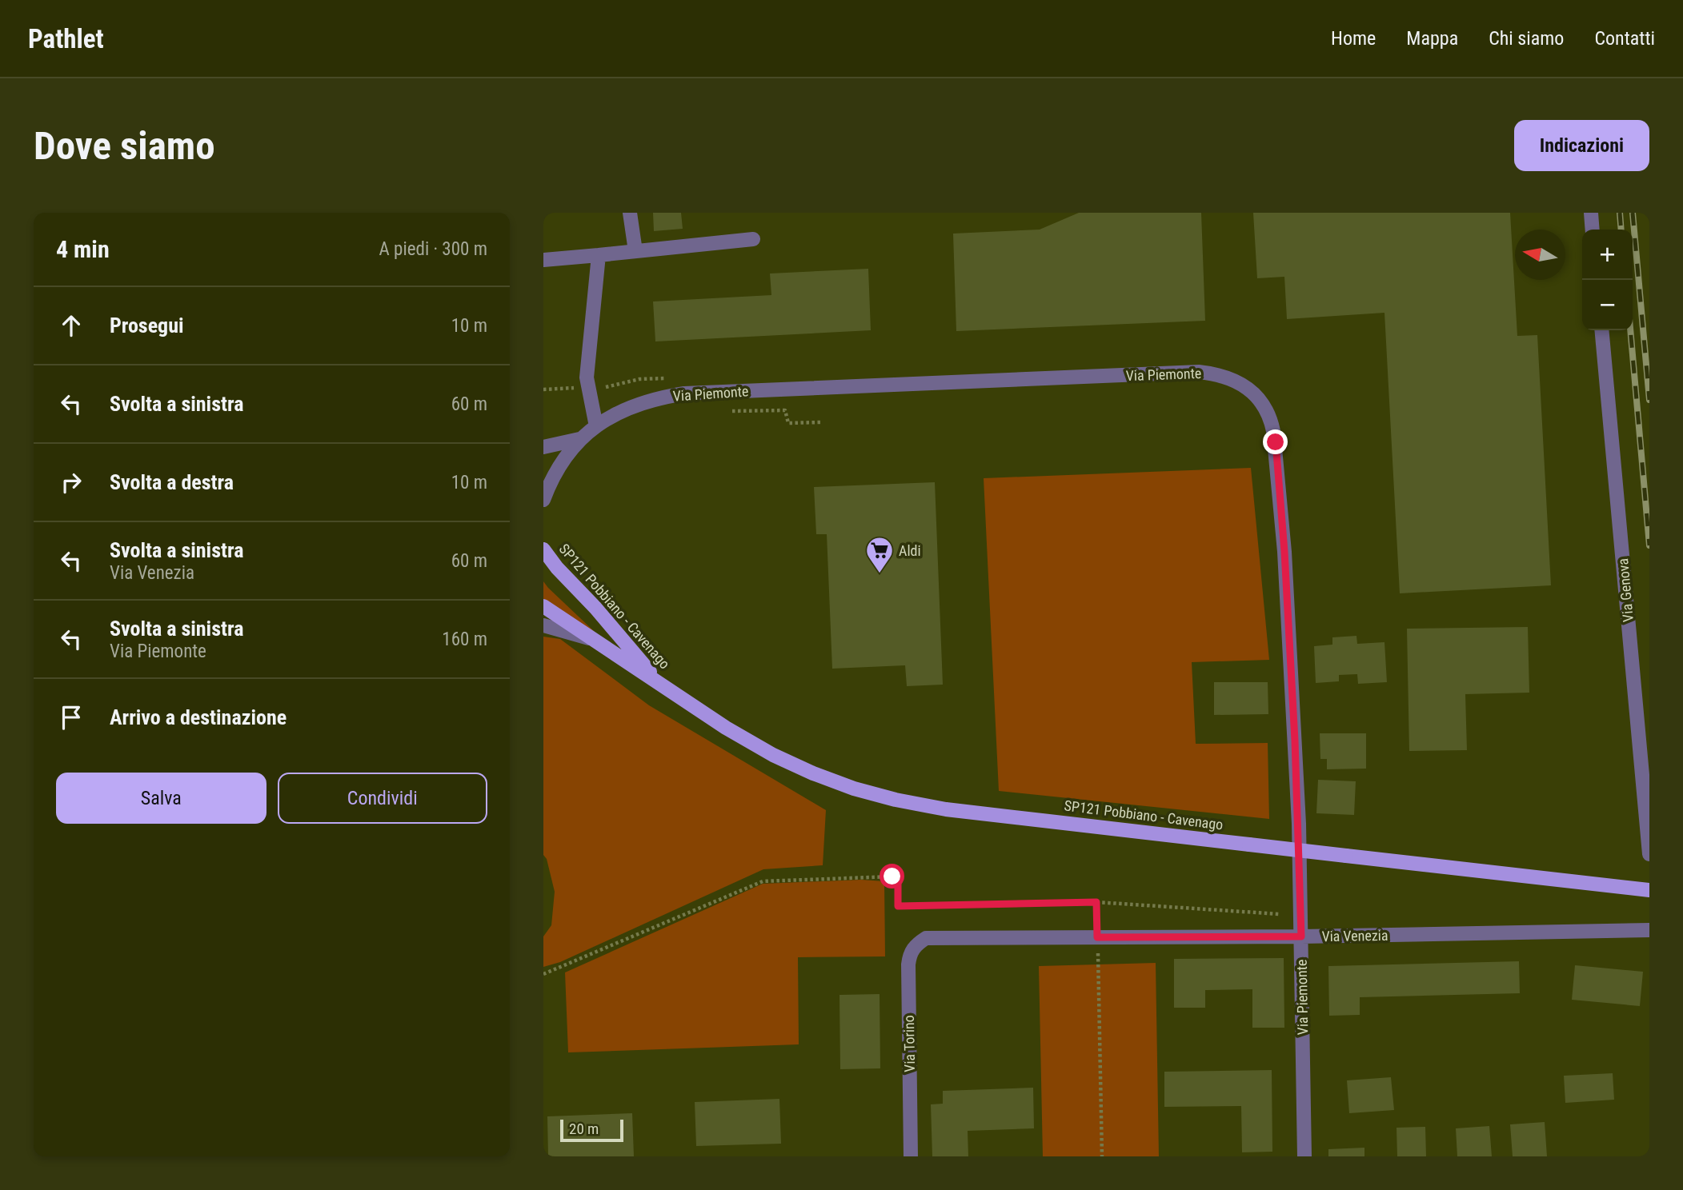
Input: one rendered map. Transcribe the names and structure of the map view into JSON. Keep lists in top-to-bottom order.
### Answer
{
  "streets": {
    "main road": ["SP121 Pobbiano - Cavenago"],
    "street": [
      "Via Piemonte",
      "Via Genova",
      "Via Venezia",
      "Via Torino"
    ]
  },
  "crossings": [
    ["Via Piemonte", "Via Venezia"],
    ["Via Venezia", "Via Torino"]
  ],
  "places": {
    "supermarket": ["Aldi"]
  },
  "scale_bar": "20 m",
  "north": "left",
  "page": {
    "header": "Pathlet",
    "nav": [
      "Home",
      "Mappa",
      "Chi siamo",
      "Contatti"
    ],
    "buttons": [
      "Indicazioni",
      ["Salva", "Condividi"]
    ],
    "title": "Dove siamo",
    "heading": ["4 min", "A piedi · 300 m"],
    "map_buttons": ["+", "−"],
    "list": [
      ["Prosegui", "10 m"],
      ["Svolta a sinistra", "60 m"],
      ["Svolta a destra", "10 m"],
      ["Svolta a sinistra", "Via Venezia", "60 m"],
      ["Svolta a sinistra", "Via Piemonte", "160 m"],
      "Arrivo a destinazione"
    ],
    "scale": "20 m"
  }
}
